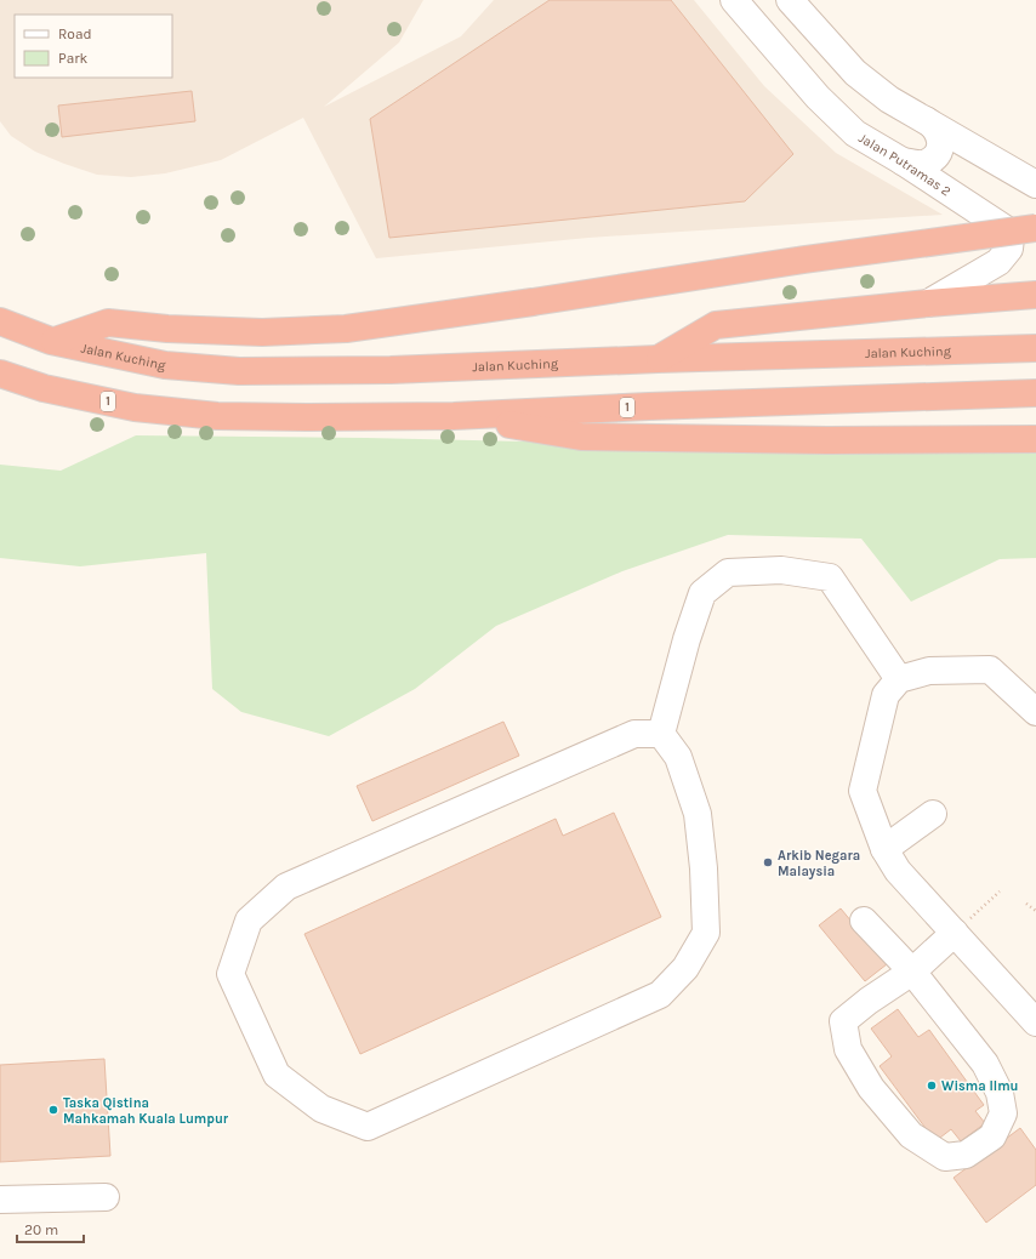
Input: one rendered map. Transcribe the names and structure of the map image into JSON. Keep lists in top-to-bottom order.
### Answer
{
  "streets": {
    "highway": ["Jalan Kuching", "1"],
    "street": ["Jalan Putramas 2"]
  },
  "places": ["Arkib Negara Malaysia", "Wisma Ilmu", "Taska Qistina Mahkamah Kuala Lumpur"],
  "legend": ["Road", "Park"],
  "scale_bar": "20 m"
}
